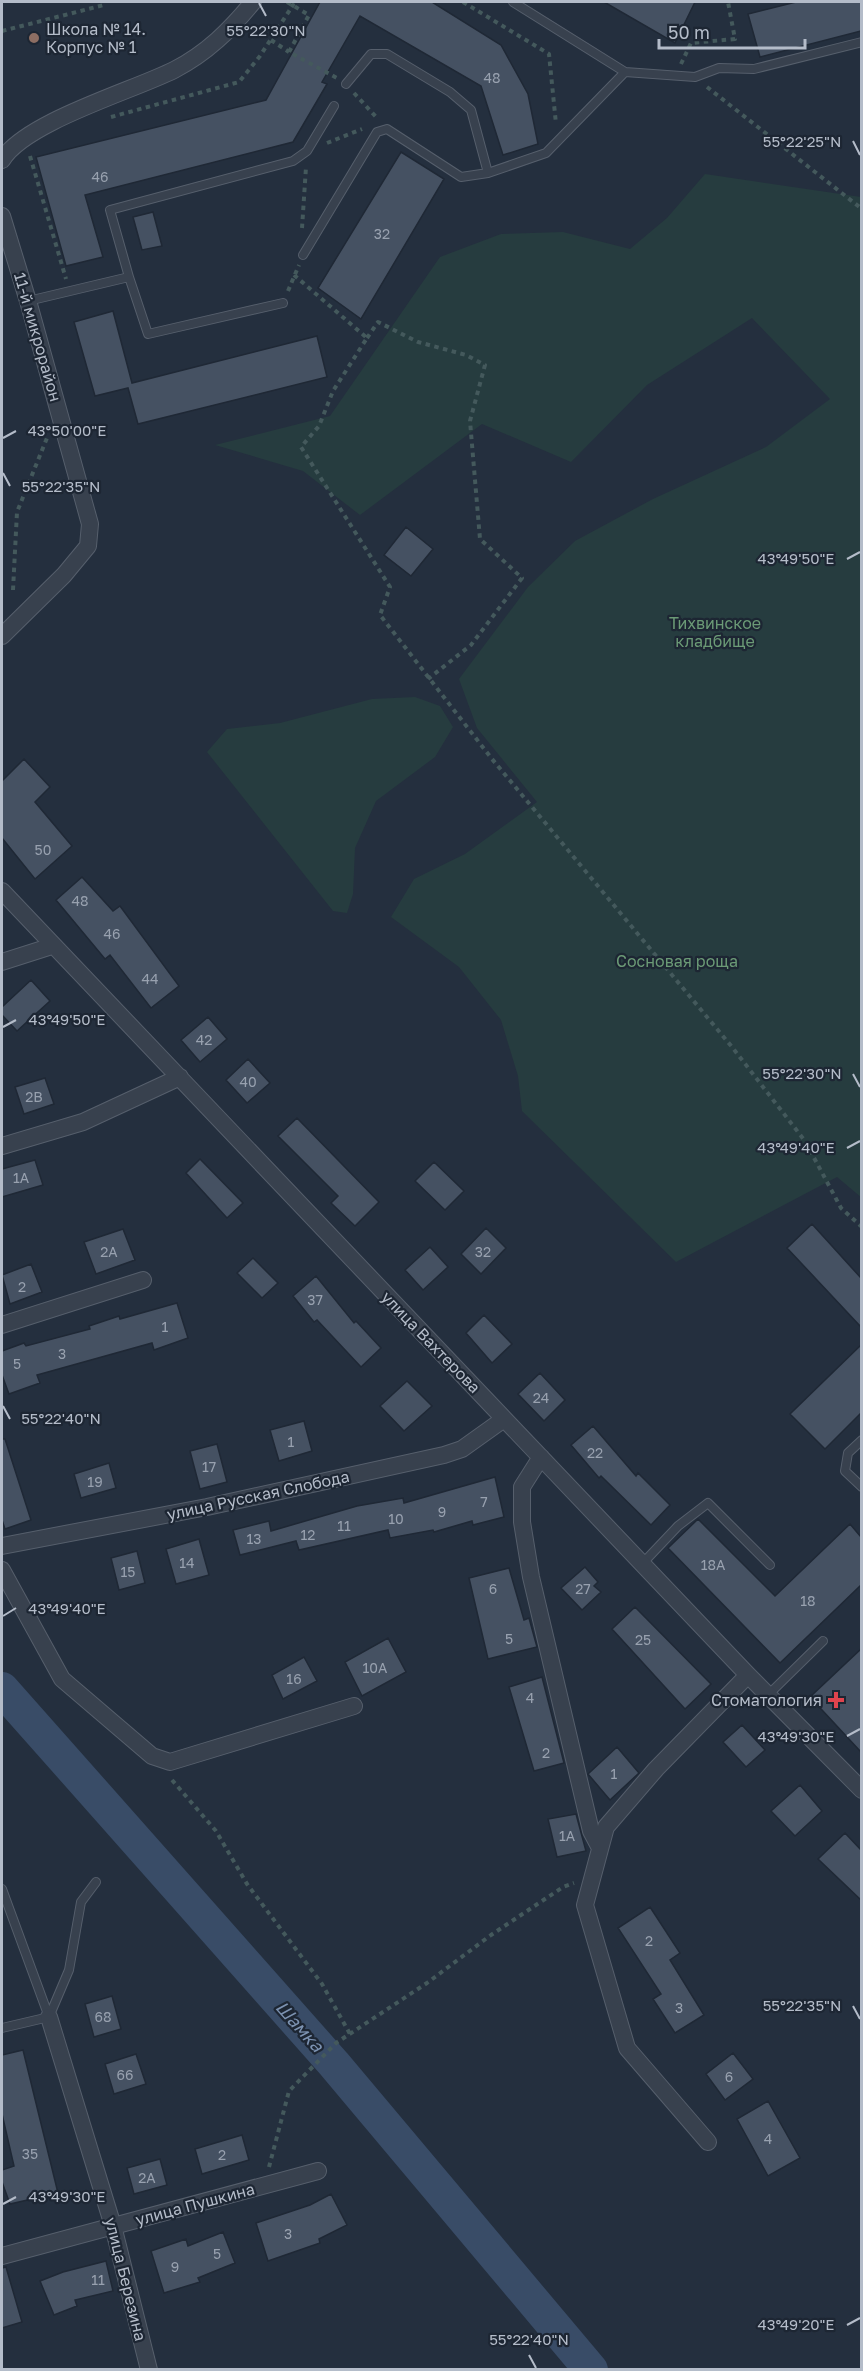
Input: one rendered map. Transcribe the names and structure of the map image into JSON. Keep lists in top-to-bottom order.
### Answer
{
  "streets": {
    "street": [
      "11-й микрорайон",
      "улица Вахтерова",
      "улица Русская Слобода",
      "улица Пушкина",
      "улица Березина"
    ]
  },
  "crossings": [
    ["улица Вахтерова", "улица Русская Слобода"],
    ["улица Пушкина", "улица Березина"]
  ],
  "water": ["Шамка"],
  "parks": ["Тихвинское кладбище", "Сосновая роща"],
  "places": {
    "other": ["Школа № 14. Корпус № 1"],
    "health": ["Стоматология"]
  },
  "house_numbers": [
    "48",
    "46",
    "32",
    "50",
    "48",
    "46",
    "44",
    "42",
    "40",
    "2В",
    "1А",
    "2А",
    "32",
    "2",
    "37",
    "1",
    "3",
    "5",
    "24",
    "1",
    "22",
    "17",
    "19",
    "7",
    "9",
    "10",
    "11",
    "12",
    "13",
    "14",
    "18А",
    "15",
    "6",
    "27",
    "18",
    "5",
    "25",
    "10А",
    "16",
    "4",
    "2",
    "1",
    "1А",
    "2",
    "3",
    "68",
    "66",
    "6",
    "4",
    "35",
    "2",
    "2А",
    "3",
    "5",
    "9",
    "11"
  ],
  "scale_bar": "50 m",
  "coordinates": [
    "55°22'30\"N",
    "55°22'25\"N",
    "43°50'00\"E",
    "55°22'35\"N",
    "43°49'50\"E",
    "43°49'40\"E",
    "55°22'40\"N",
    "43°49'30\"E",
    "43°49'20\"E"
  ]
}
